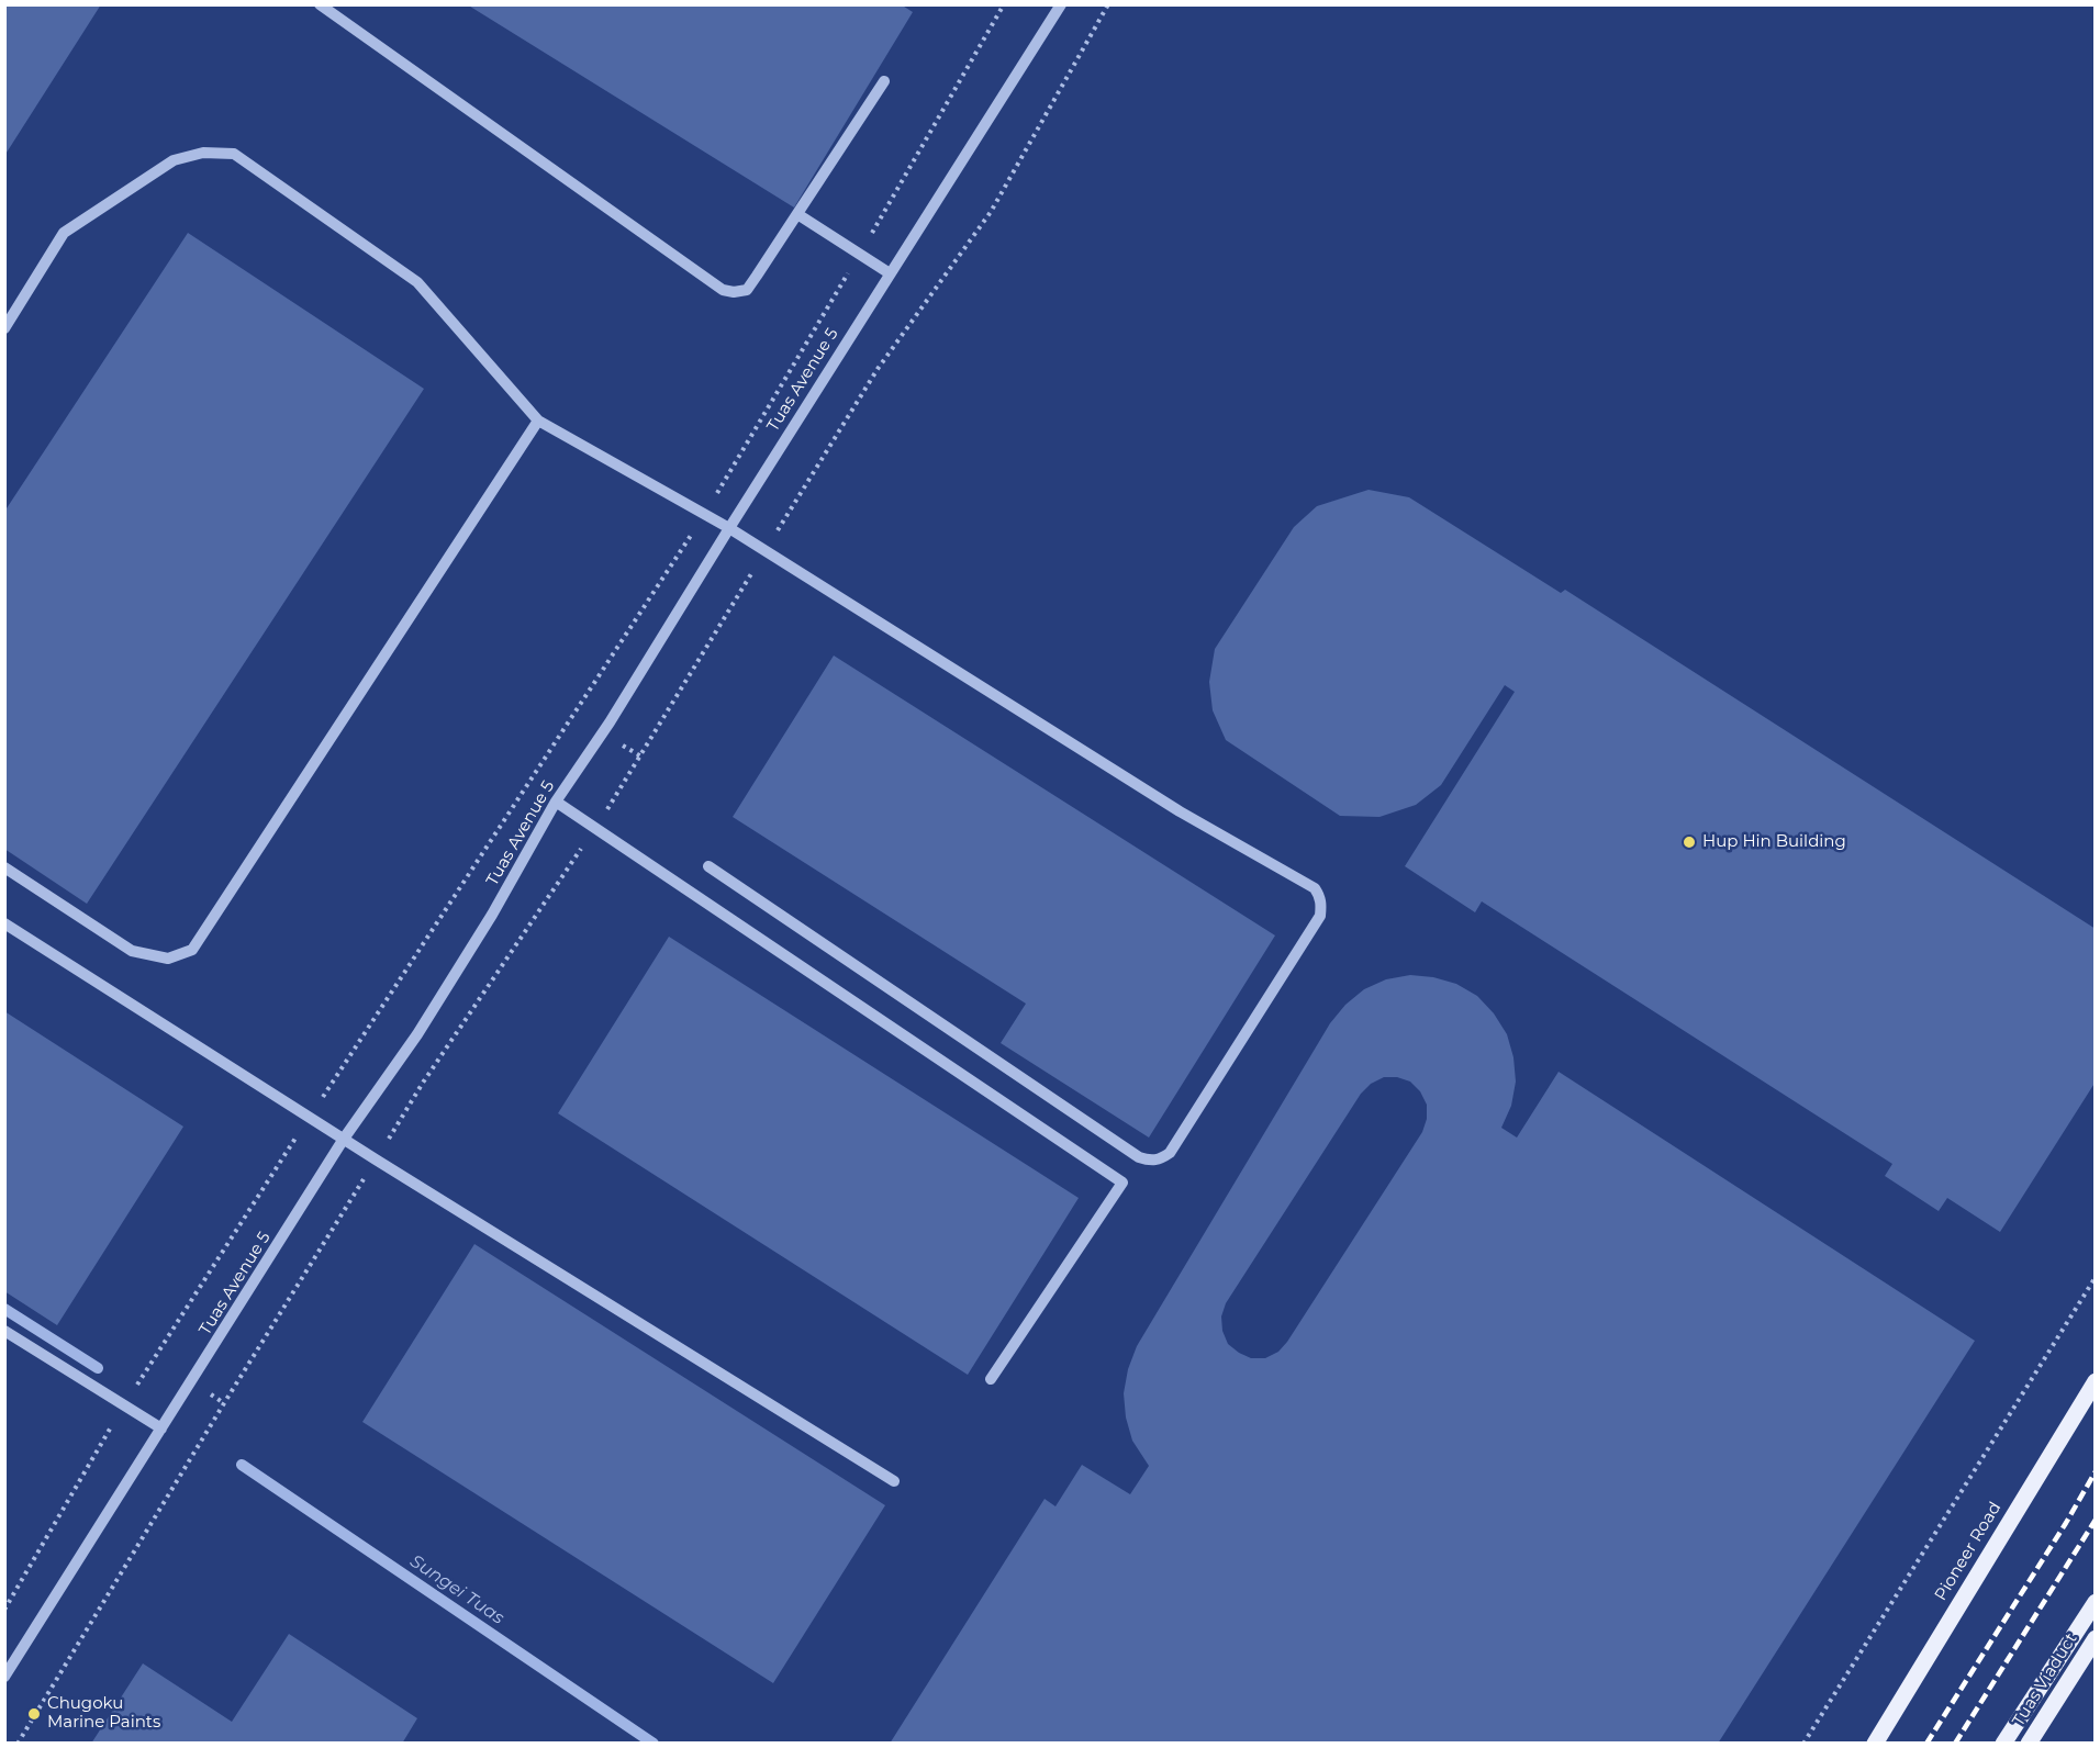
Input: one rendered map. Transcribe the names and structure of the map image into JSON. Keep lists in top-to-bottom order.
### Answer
{
  "streets": {
    "main road": ["Pioneer Road", "Tuas Viaduct"],
    "street": ["Tuas Avenue 5"]
  },
  "water": ["Sungei Tuas"],
  "places": ["Hup Hin Building", "Chugoku Marine Paints"]
}
